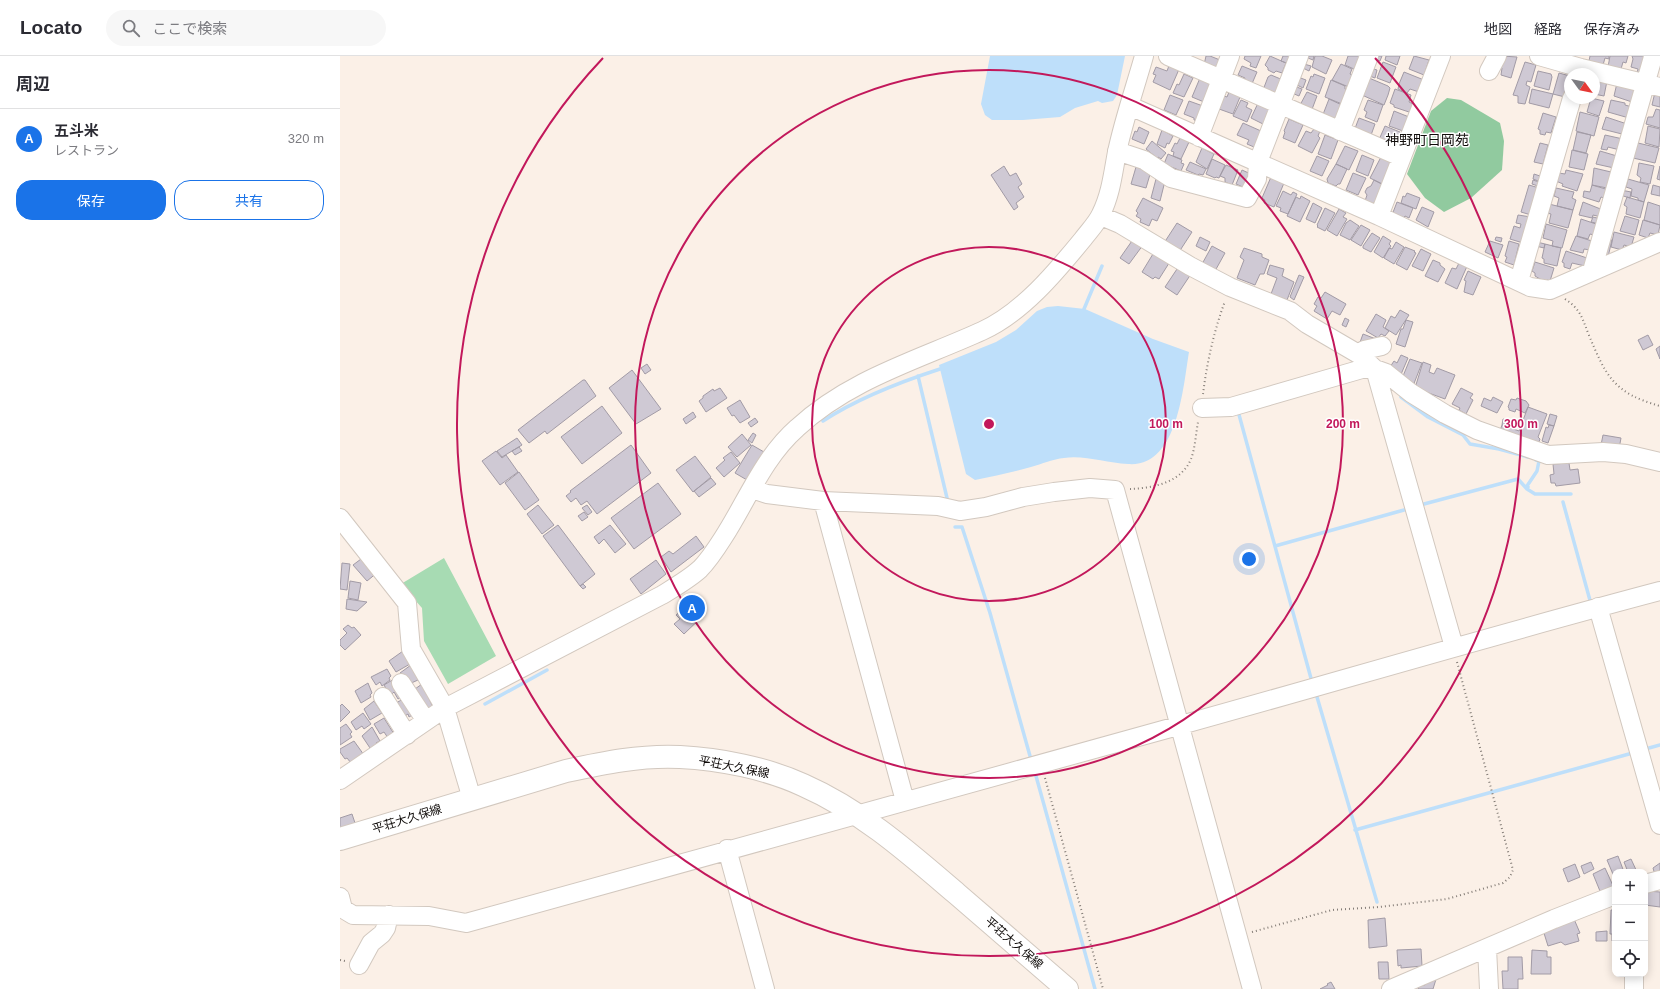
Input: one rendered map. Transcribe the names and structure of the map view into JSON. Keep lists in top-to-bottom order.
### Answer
{
  "streets": {
    "main road": ["平荘大久保線"]
  },
  "districts": ["神野町日岡苑"],
  "north": "bottom right",
  "page": {
    "header": "Locato",
    "search": "ここで検索",
    "nav": ["地図", "経路", "保存済み"],
    "heading": "周辺",
    "list": [
      {
        "mark": "A",
        "name": "五斗米",
        "note": "レストラン",
        "value": "320 m"
      }
    ],
    "buttons": ["保存", "共有"],
    "pins": "A",
    "map_buttons": ["+", "−"]
  },
  "rings": ["100 m", "200 m", "300 m"]
}
